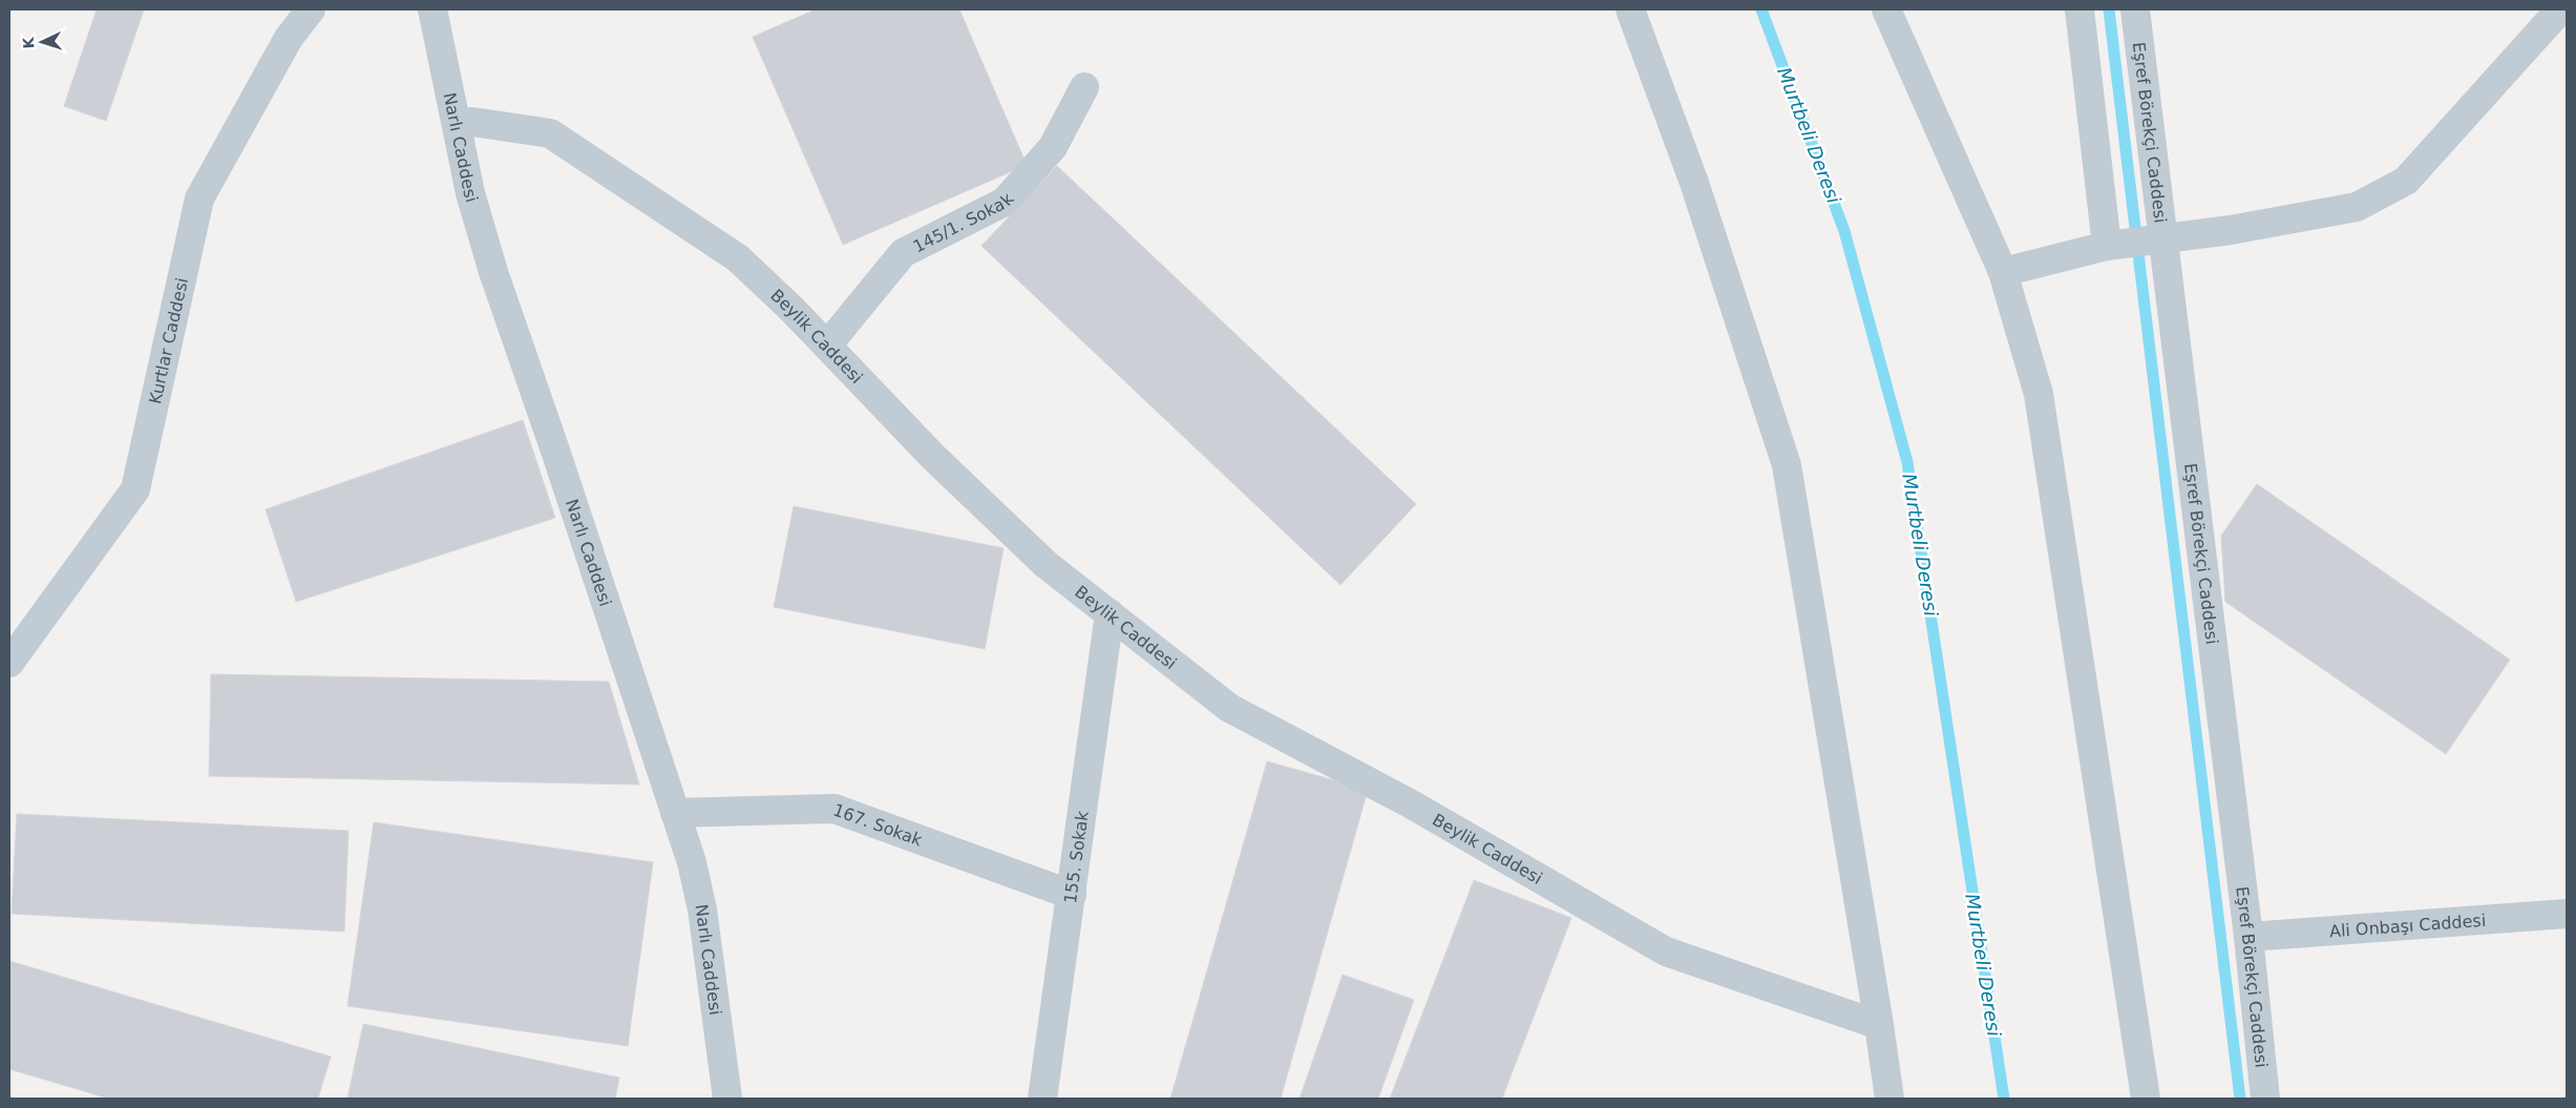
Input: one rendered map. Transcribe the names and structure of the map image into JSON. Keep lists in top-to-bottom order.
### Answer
{
  "streets": {
    "street": [
      "Eşref Börekçi Caddesi",
      "Narlı Caddesi",
      "145/1. Sokak",
      "Beylik Caddesi",
      "Kurtlar Caddesi",
      "167. Sokak",
      "155. Sokak",
      "Ali Onbaşı Caddesi"
    ]
  },
  "crossings": [
    ["Eşref Börekçi Caddesi", "Ali Onbaşı Caddesi"],
    ["Narlı Caddesi", "Beylik Caddesi"],
    ["Narlı Caddesi", "167. Sokak"],
    ["145/1. Sokak", "Beylik Caddesi"],
    ["Beylik Caddesi", "155. Sokak"],
    ["167. Sokak", "155. Sokak"]
  ],
  "water": ["Murtbeli Deresi"],
  "north": "left"
}
